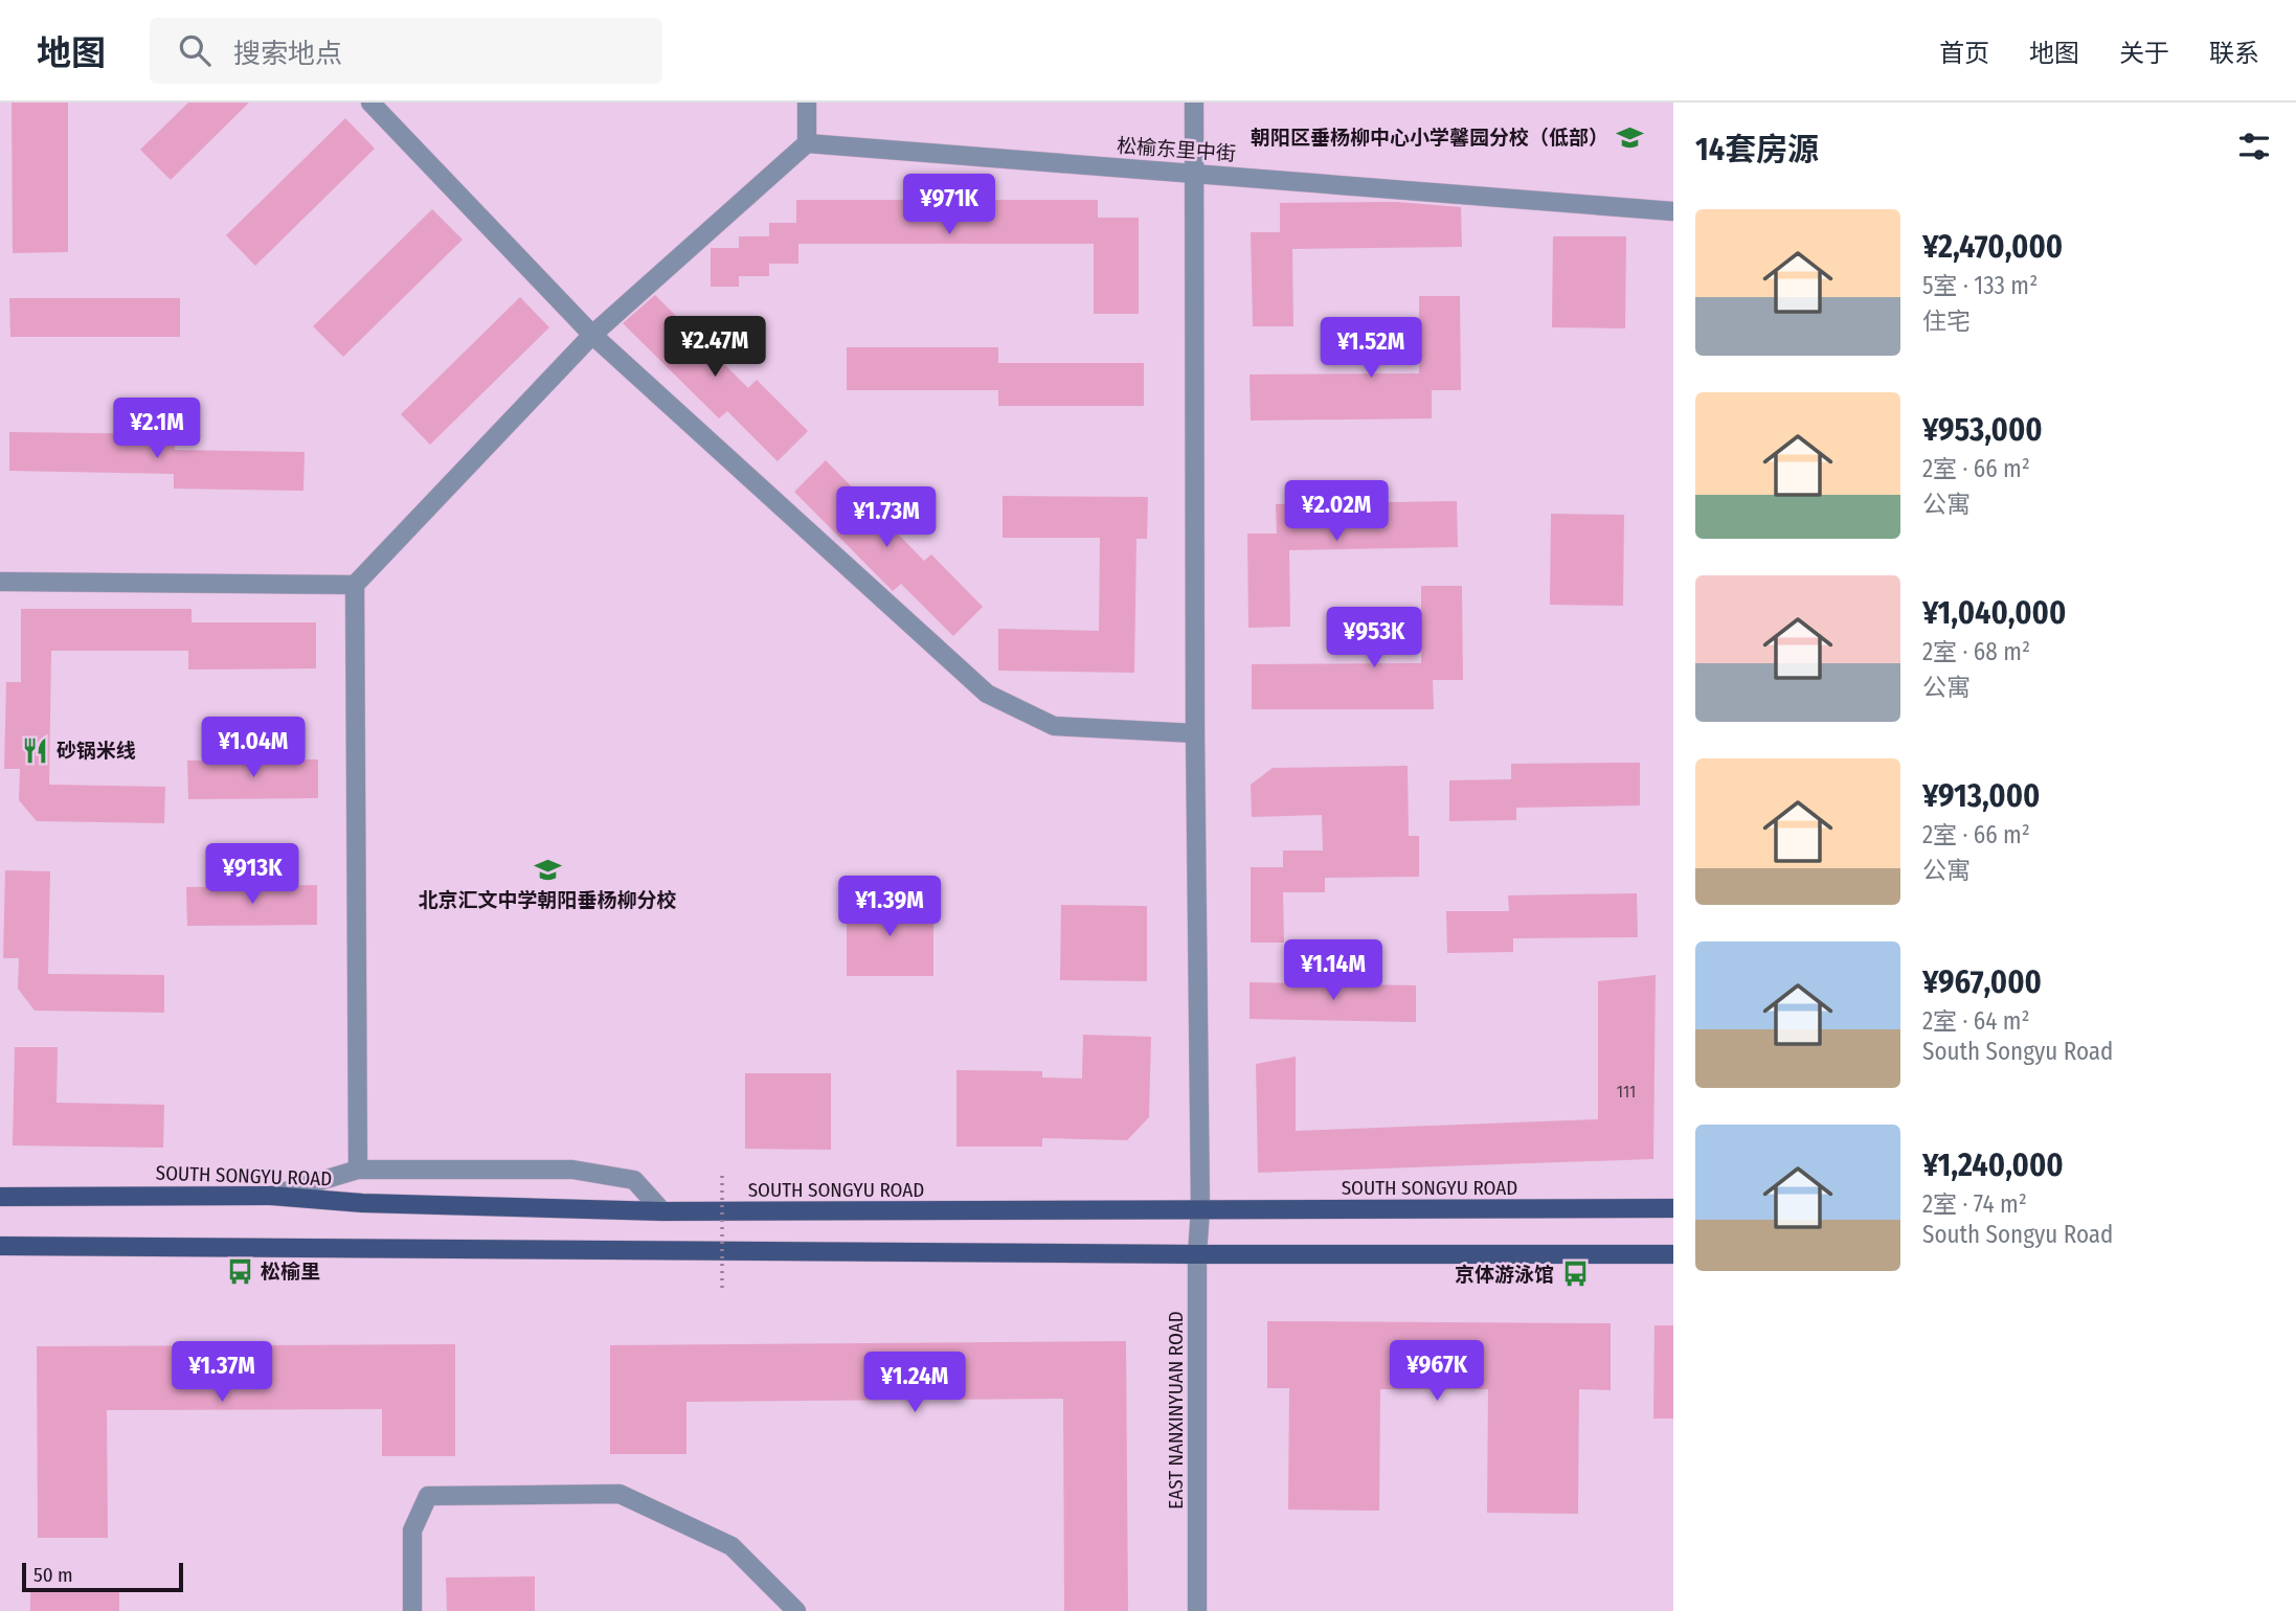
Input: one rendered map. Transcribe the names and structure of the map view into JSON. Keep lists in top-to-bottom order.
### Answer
{
  "streets": {
    "main road": ["SOUTH SONGYU ROAD"],
    "street": ["松榆东里中街", "EAST NANXINYUAN ROAD"]
  },
  "crossings": [
    ["松榆东里中街", "EAST NANXINYUAN ROAD"],
    ["SOUTH SONGYU ROAD", "EAST NANXINYUAN ROAD"]
  ],
  "places": {
    "school or university": ["朝阳区垂杨柳中心小学馨园分校（低部）", "北京汇文中学朝阳垂杨柳分校"],
    "restaurant": ["砂锅米线"],
    "bus stop": ["松榆里", "京体游泳馆"]
  },
  "house_numbers": ["111"],
  "scale_bar": "50 m",
  "page": {
    "header": "地图",
    "search": "搜索地点",
    "nav": [
      "首页",
      "地图",
      "关于",
      "联系"
    ],
    "heading": "14套房源",
    "price": [
      "¥971K",
      "¥2.47M",
      "¥1.52M",
      "¥2.1M",
      "¥2.02M",
      "¥1.73M",
      "¥953K",
      "¥1.04M",
      "¥913K",
      "¥1.39M",
      "¥1.14M",
      "¥967K",
      "¥1.37M",
      "¥1.24M"
    ],
    "list": [
      {
        "name": "¥2,470,000",
        "note": "5室 · 133 m² · 住宅"
      },
      {
        "name": "¥953,000",
        "note": "2室 · 66 m² · 公寓"
      },
      {
        "name": "¥1,040,000",
        "note": "2室 · 68 m² · 公寓"
      },
      {
        "name": "¥913,000",
        "note": "2室 · 66 m² · 公寓"
      },
      {
        "name": "¥967,000",
        "note": "2室 · 64 m² · South Songyu Road"
      },
      {
        "name": "¥1,240,000",
        "note": "2室 · 74 m² · South Songyu Road"
      }
    ],
    "scale": "50 m"
  }
}
